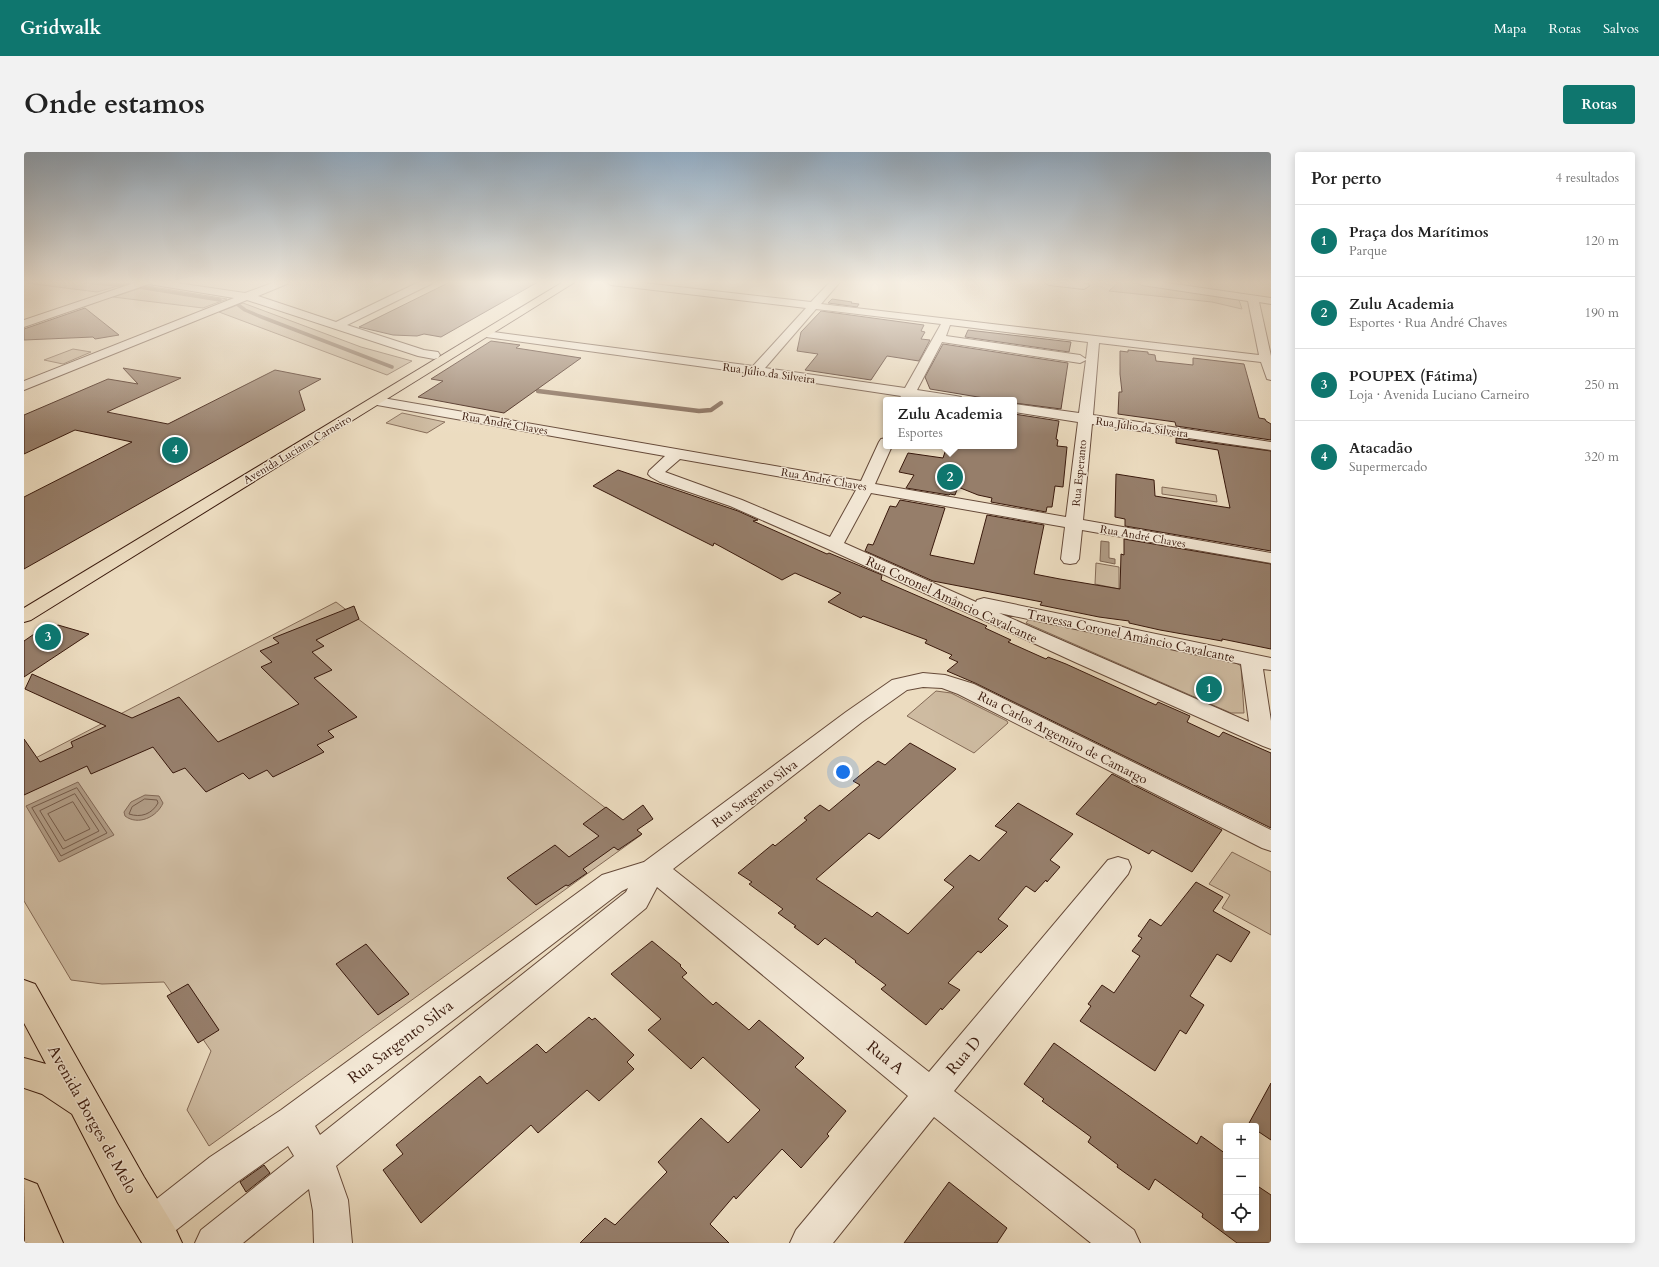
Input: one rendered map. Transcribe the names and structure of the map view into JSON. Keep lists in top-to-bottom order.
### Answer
{
  "streets": {
    "main road": ["Avenida Luciano Carneiro", "Avenida Borges de Melo"],
    "street": [
      "Rua Júlio da Silveira",
      "Rua André Chaves",
      "Rua Esperanto",
      "Rua Coronel Amâncio Cavalcante",
      "Travessa Coronel Amâncio Cavalcante",
      "Rua Carlos Argemiro de Camargo",
      "Rua Sargento Silva",
      "Rua D",
      "Rua A"
    ]
  },
  "crossings": [
    ["Rua Júlio da Silveira", "Avenida Luciano Carneiro"],
    ["Rua Júlio da Silveira", "Rua Esperanto"],
    ["Rua André Chaves", "Avenida Luciano Carneiro"],
    ["Rua André Chaves", "Rua Esperanto"],
    ["Rua André Chaves", "Rua Coronel Amâncio Cavalcante"],
    ["Rua Coronel Amâncio Cavalcante", "Travessa Coronel Amâncio Cavalcante"],
    ["Rua Carlos Argemiro de Camargo", "Rua Sargento Silva"],
    ["Rua Sargento Silva", "Rua A"],
    ["Rua Sargento Silva", "Avenida Borges de Melo"],
    ["Rua D", "Rua A"]
  ],
  "page": {
    "header": "Gridwalk",
    "nav": ["Mapa", "Rotas", "Salvos"],
    "title": "Onde estamos",
    "buttons": "Rotas",
    "heading": ["Por perto", "4 resultados"],
    "list": [
      {
        "mark": "1",
        "name": "Praça dos Marítimos",
        "note": "Parque",
        "value": "120 m"
      },
      {
        "mark": "2",
        "name": "Zulu Academia",
        "note": "Esportes · Rua André Chaves",
        "value": "190 m"
      },
      {
        "mark": "3",
        "name": "POUPEX (Fátima)",
        "note": "Loja · Avenida Luciano Carneiro",
        "value": "250 m"
      },
      {
        "mark": "4",
        "name": "Atacadão",
        "note": "Supermercado",
        "value": "320 m"
      }
    ],
    "popup": ["Zulu Academia", "Esportes"],
    "pins": [
      "4",
      "2",
      "3",
      "1"
    ],
    "map_buttons": ["+", "−"]
  }
}
